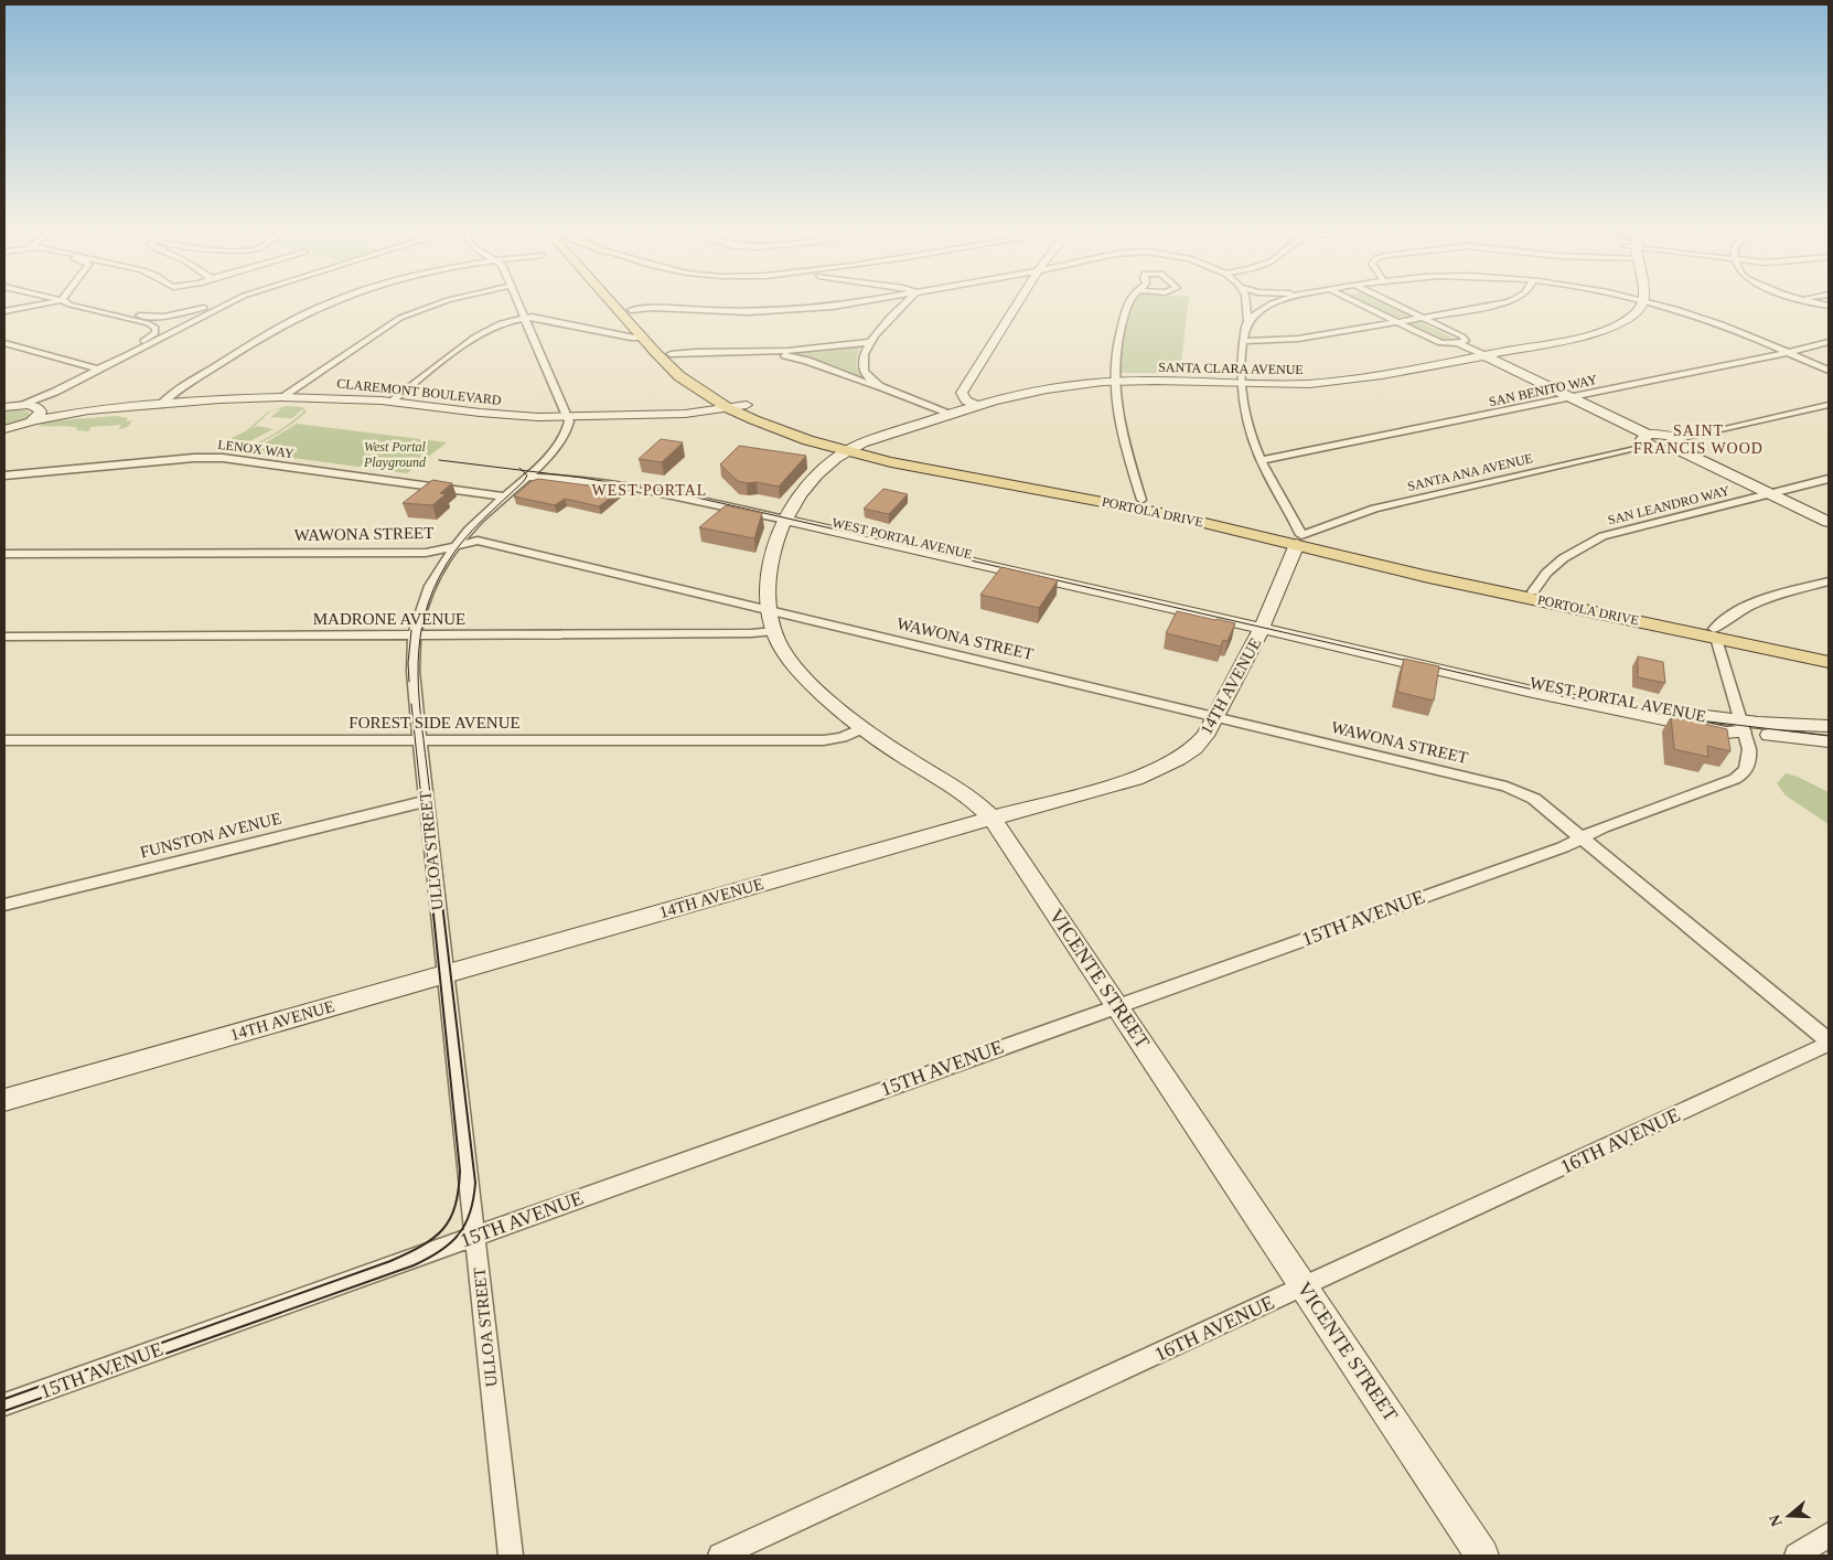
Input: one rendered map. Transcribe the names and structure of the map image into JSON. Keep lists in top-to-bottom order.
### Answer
{
  "streets": {
    "main road": ["PORTOLA DRIVE"],
    "street": [
      "SANTA CLARA AVENUE",
      "SAN BENITO WAY",
      "CLAREMONT BOULEVARD",
      "LENOX WAY",
      "SANTA ANA AVENUE",
      "SAN LEANDRO WAY",
      "WAWONA STREET",
      "WEST PORTAL AVENUE",
      "MADRONE AVENUE",
      "14TH AVENUE",
      "FOREST SIDE AVENUE",
      "FUNSTON AVENUE",
      "ULLOA STREET",
      "15TH AVENUE",
      "VICENTE STREET",
      "16TH AVENUE"
    ]
  },
  "crossings": [
    ["SANTA CLARA AVENUE", "PORTOLA DRIVE"],
    ["SANTA CLARA AVENUE", "VICENTE STREET"],
    ["CLAREMONT BOULEVARD", "PORTOLA DRIVE"],
    ["CLAREMONT BOULEVARD", "ULLOA STREET"],
    ["LENOX WAY", "ULLOA STREET"],
    ["SANTA ANA AVENUE", "PORTOLA DRIVE"],
    ["SANTA ANA AVENUE", "14TH AVENUE"],
    ["SAN LEANDRO WAY", "PORTOLA DRIVE"],
    ["PORTOLA DRIVE", "14TH AVENUE"],
    ["PORTOLA DRIVE", "15TH AVENUE"],
    ["PORTOLA DRIVE", "VICENTE STREET"],
    ["WAWONA STREET", "14TH AVENUE"],
    ["WAWONA STREET", "ULLOA STREET"],
    ["WAWONA STREET", "15TH AVENUE"],
    ["WAWONA STREET", "VICENTE STREET"],
    ["WAWONA STREET", "16TH AVENUE"],
    ["WEST PORTAL AVENUE", "14TH AVENUE"],
    ["WEST PORTAL AVENUE", "ULLOA STREET"],
    ["WEST PORTAL AVENUE", "15TH AVENUE"],
    ["WEST PORTAL AVENUE", "VICENTE STREET"],
    ["MADRONE AVENUE", "ULLOA STREET"],
    ["MADRONE AVENUE", "VICENTE STREET"],
    ["14TH AVENUE", "ULLOA STREET"],
    ["14TH AVENUE", "VICENTE STREET"],
    ["FOREST SIDE AVENUE", "ULLOA STREET"],
    ["FOREST SIDE AVENUE", "VICENTE STREET"],
    ["FUNSTON AVENUE", "ULLOA STREET"],
    ["ULLOA STREET", "15TH AVENUE"],
    ["15TH AVENUE", "VICENTE STREET"],
    ["VICENTE STREET", "16TH AVENUE"]
  ],
  "districts": ["SAINT FRANCIS WOOD", "WEST PORTAL"],
  "parks": ["West Portal Playground"],
  "north": "left"
}
